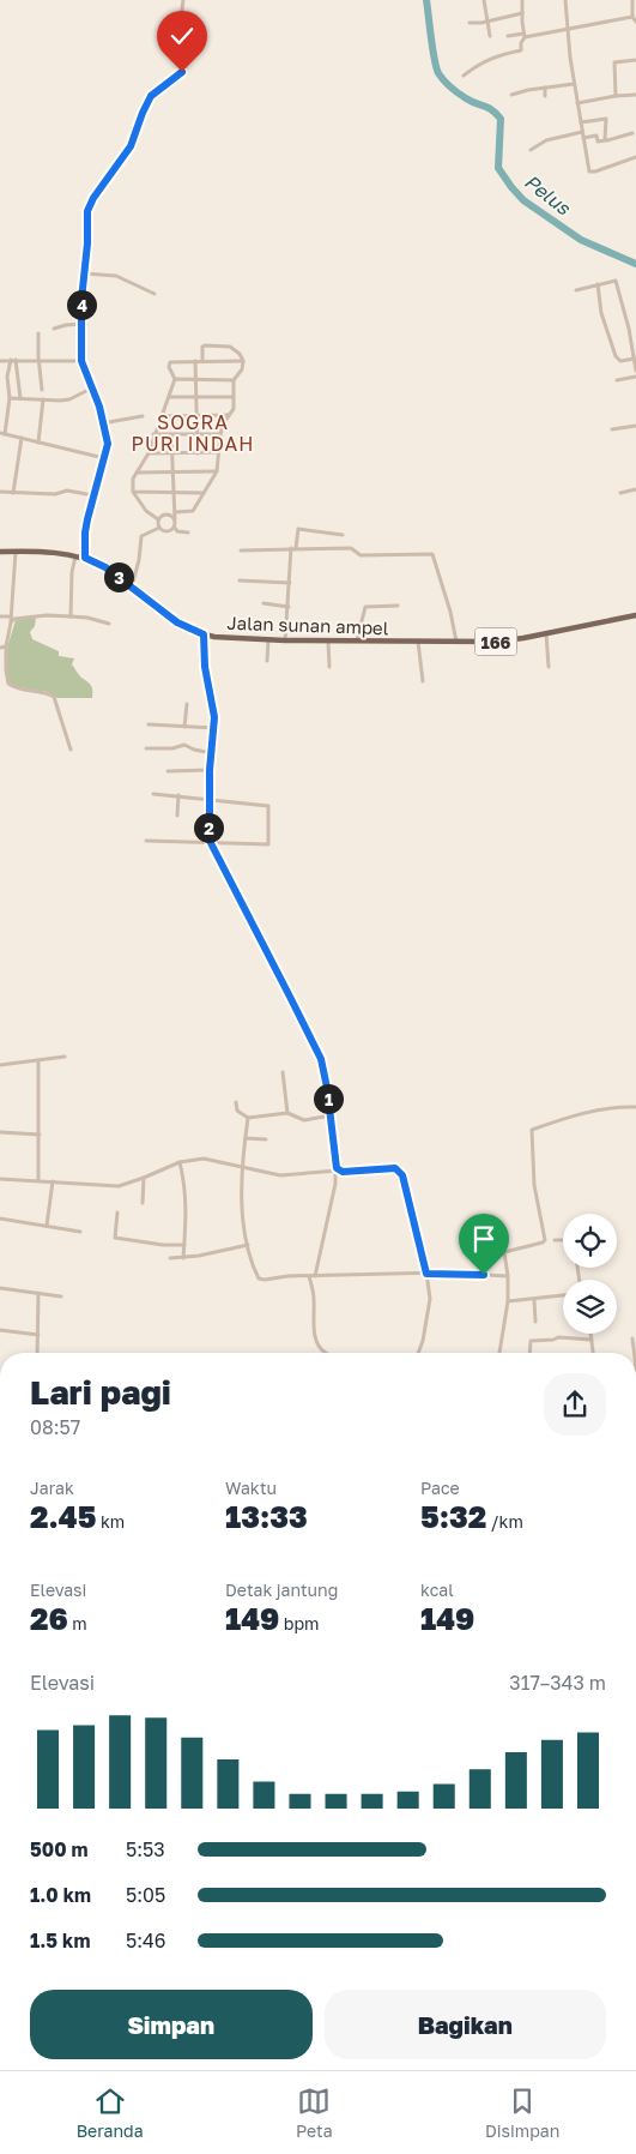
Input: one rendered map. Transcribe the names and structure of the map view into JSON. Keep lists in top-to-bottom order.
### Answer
{
  "streets": {
    "main road": ["Jalan sunan ampel", "166"]
  },
  "districts": ["SOGRA PURI INDAH"],
  "water": ["Pelus"],
  "page": {
    "pins": [
      "4",
      "3",
      "2",
      "1"
    ],
    "heading": ["Lari pagi", "08:57"],
    "stats": [
      ["Jarak", "2.45 km"],
      ["Waktu", "13:33"],
      ["Pace", "5:32 /km"],
      ["Elevasi", "26 m"],
      ["Detak jantung", "149 bpm"],
      ["kcal", "149"]
    ],
    "chart": ["Elevasi", "317–343 m"],
    "list": [
      {
        "name": "500 m",
        "note": "5:53"
      },
      {
        "name": "1.0 km",
        "note": "5:05"
      },
      {
        "name": "1.5 km",
        "note": "5:46"
      }
    ],
    "buttons": ["Simpan", "Bagikan"],
    "tabs": ["Beranda", "Peta", "Disimpan"]
  }
}
